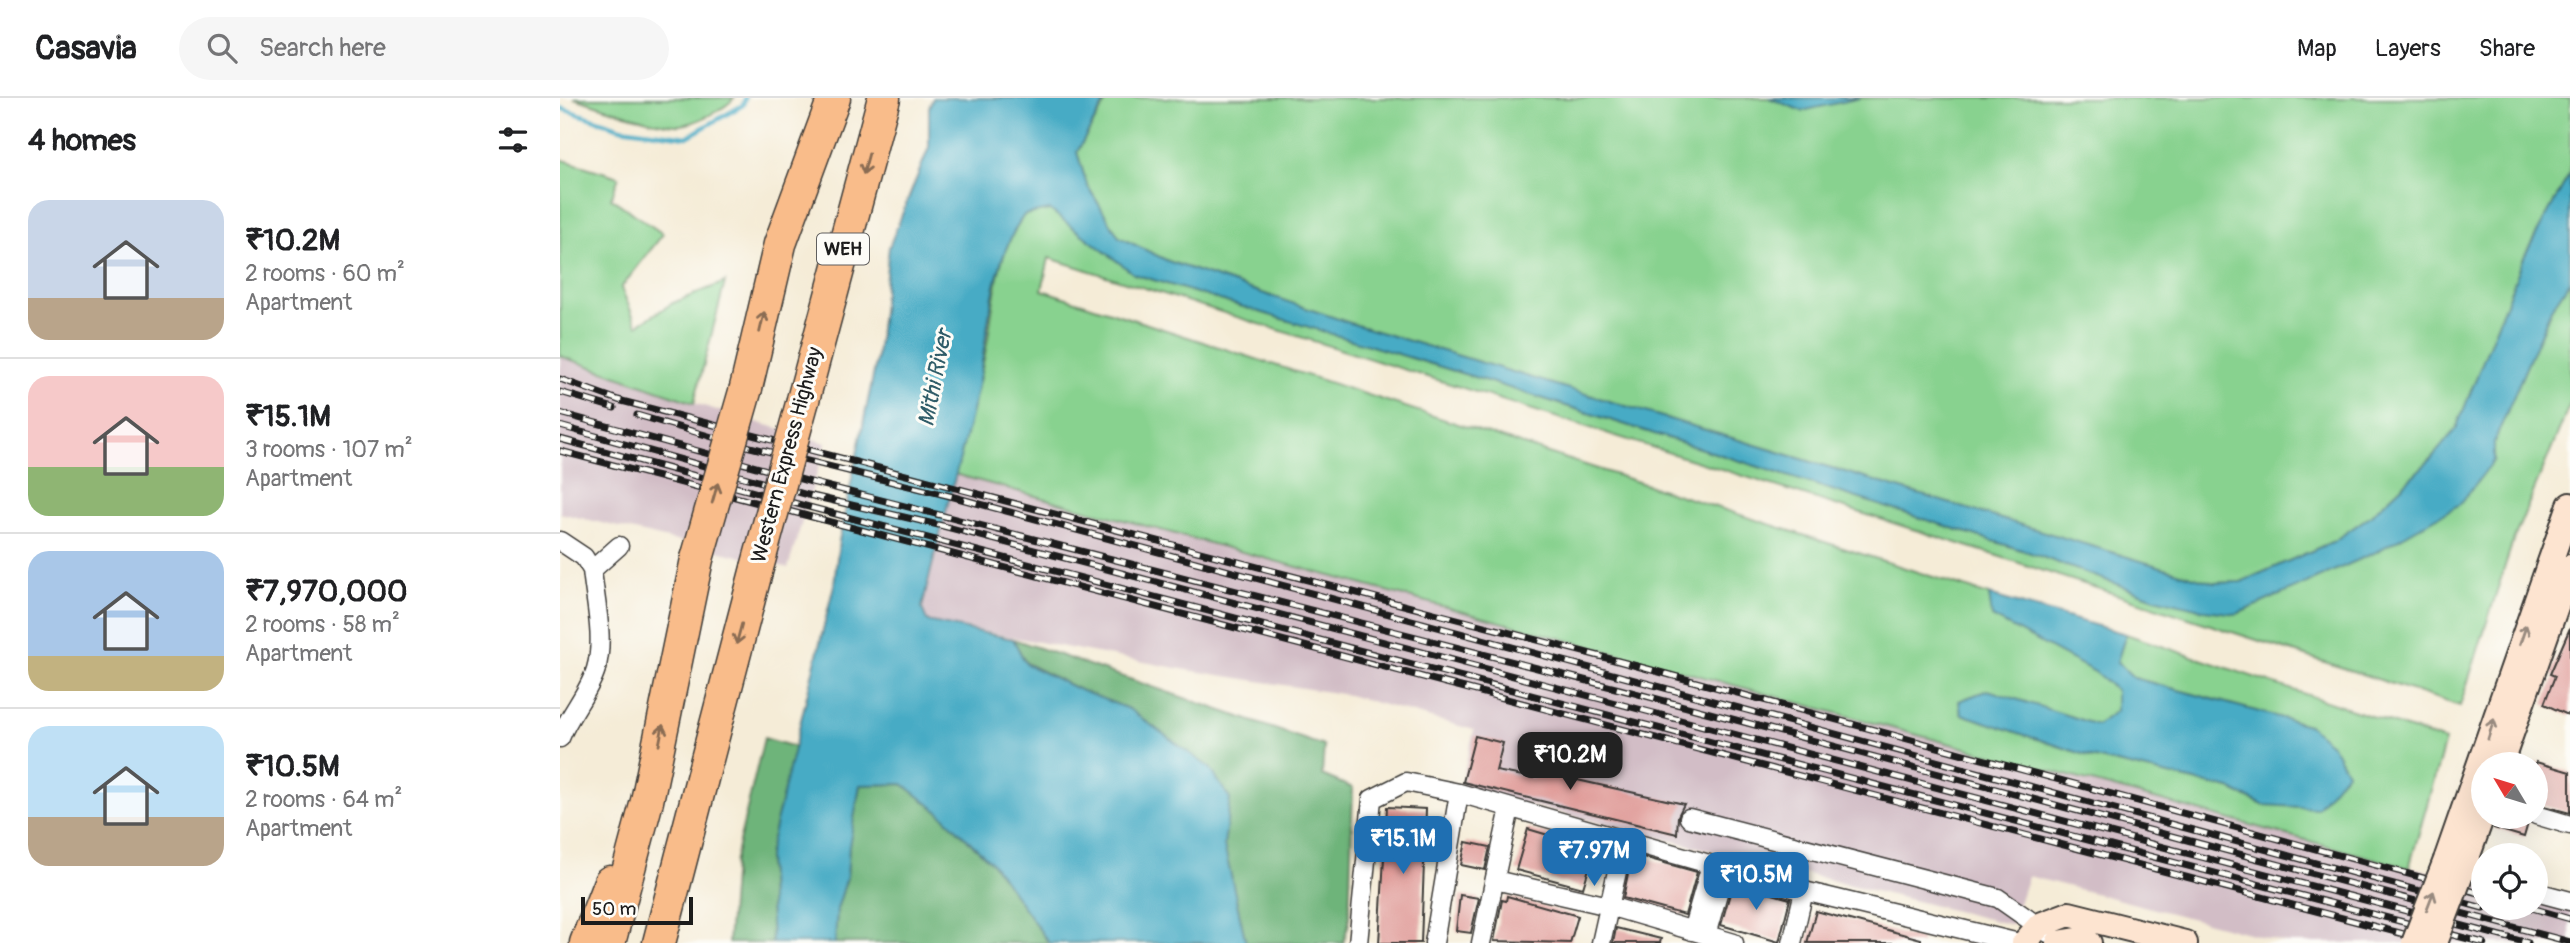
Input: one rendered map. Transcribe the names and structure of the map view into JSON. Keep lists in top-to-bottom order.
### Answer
{
  "streets": {
    "highway": ["WEH", "Western Express Highway"]
  },
  "water": ["Mithi River"],
  "scale_bar": "50 m",
  "north": "top left",
  "page": {
    "header": "Casavia",
    "search": "Search here",
    "nav": ["Map", "Layers", "Share"],
    "heading": "4 homes",
    "list": [
      {
        "name": "₹10.2M",
        "note": "2 rooms · 60 m² · Apartment"
      },
      {
        "name": "₹15.1M",
        "note": "3 rooms · 107 m² · Apartment"
      },
      {
        "name": "₹7,970,000",
        "note": "2 rooms · 58 m² · Apartment"
      },
      {
        "name": "₹10.5M",
        "note": "2 rooms · 64 m² · Apartment"
      }
    ],
    "price": [
      "₹10.2M",
      "₹15.1M",
      "₹7.97M",
      "₹10.5M"
    ],
    "scale": "50 m"
  }
}
